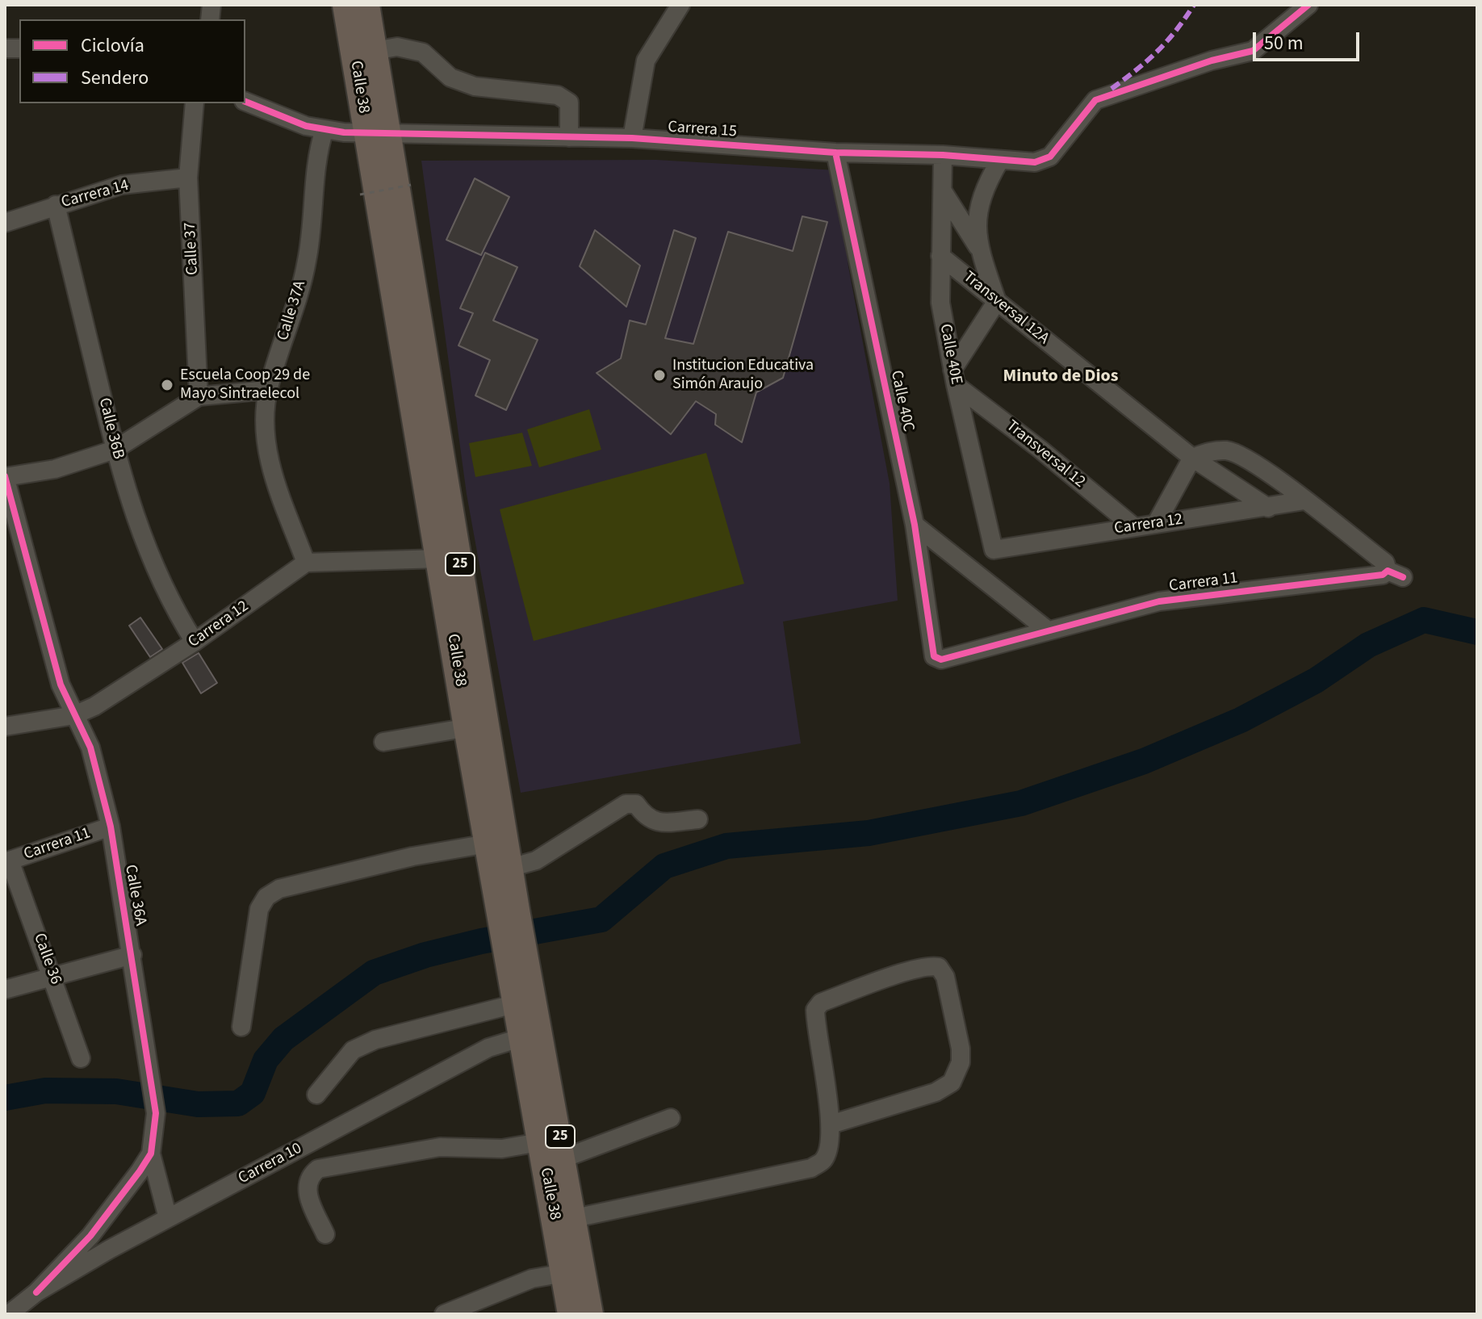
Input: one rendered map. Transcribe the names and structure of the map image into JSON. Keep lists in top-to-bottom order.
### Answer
{
  "streets": {
    "highway": ["Calle 38", "25"],
    "street": [
      "Carrera 15",
      "Carrera 14",
      "Calle 37",
      "Transversal 12A",
      "Calle 37A",
      "Calle 40E",
      "Calle 40C",
      "Calle 36B",
      "Transversal 12",
      "Carrera 12",
      "Carrera 11",
      "Calle 36A",
      "Calle 36",
      "Carrera 10"
    ]
  },
  "crossings": [
    ["Calle 38", "Carrera 15"],
    ["Calle 38", "Carrera 10"],
    ["Carrera 15", "Calle 37A"],
    ["Carrera 15", "Calle 40E"],
    ["Carrera 15", "Calle 40C"],
    ["Carrera 14", "Calle 37"],
    ["Carrera 14", "Calle 36B"],
    ["Transversal 12A", "Calle 40E"],
    ["Transversal 12A", "Carrera 12"],
    ["Calle 37A", "Carrera 12"],
    ["Calle 40E", "Transversal 12"],
    ["Calle 40E", "Carrera 12"],
    ["Calle 40C", "Carrera 11"],
    ["Calle 36B", "Carrera 12"],
    ["Transversal 12", "Carrera 12"],
    ["Carrera 12", "Carrera 11"],
    ["Carrera 12", "Calle 36A"],
    ["Carrera 11", "Calle 36A"],
    ["Carrera 11", "Calle 36"],
    ["Calle 36A", "Carrera 10"]
  ],
  "districts": ["Minuto de Dios"],
  "places": ["Institucion Educativa Simón Araujo", "Escuela Coop 29 de Mayo Sintraelecol"],
  "legend": ["Ciclovía", "Sendero"],
  "scale_bar": "50 m"
}
